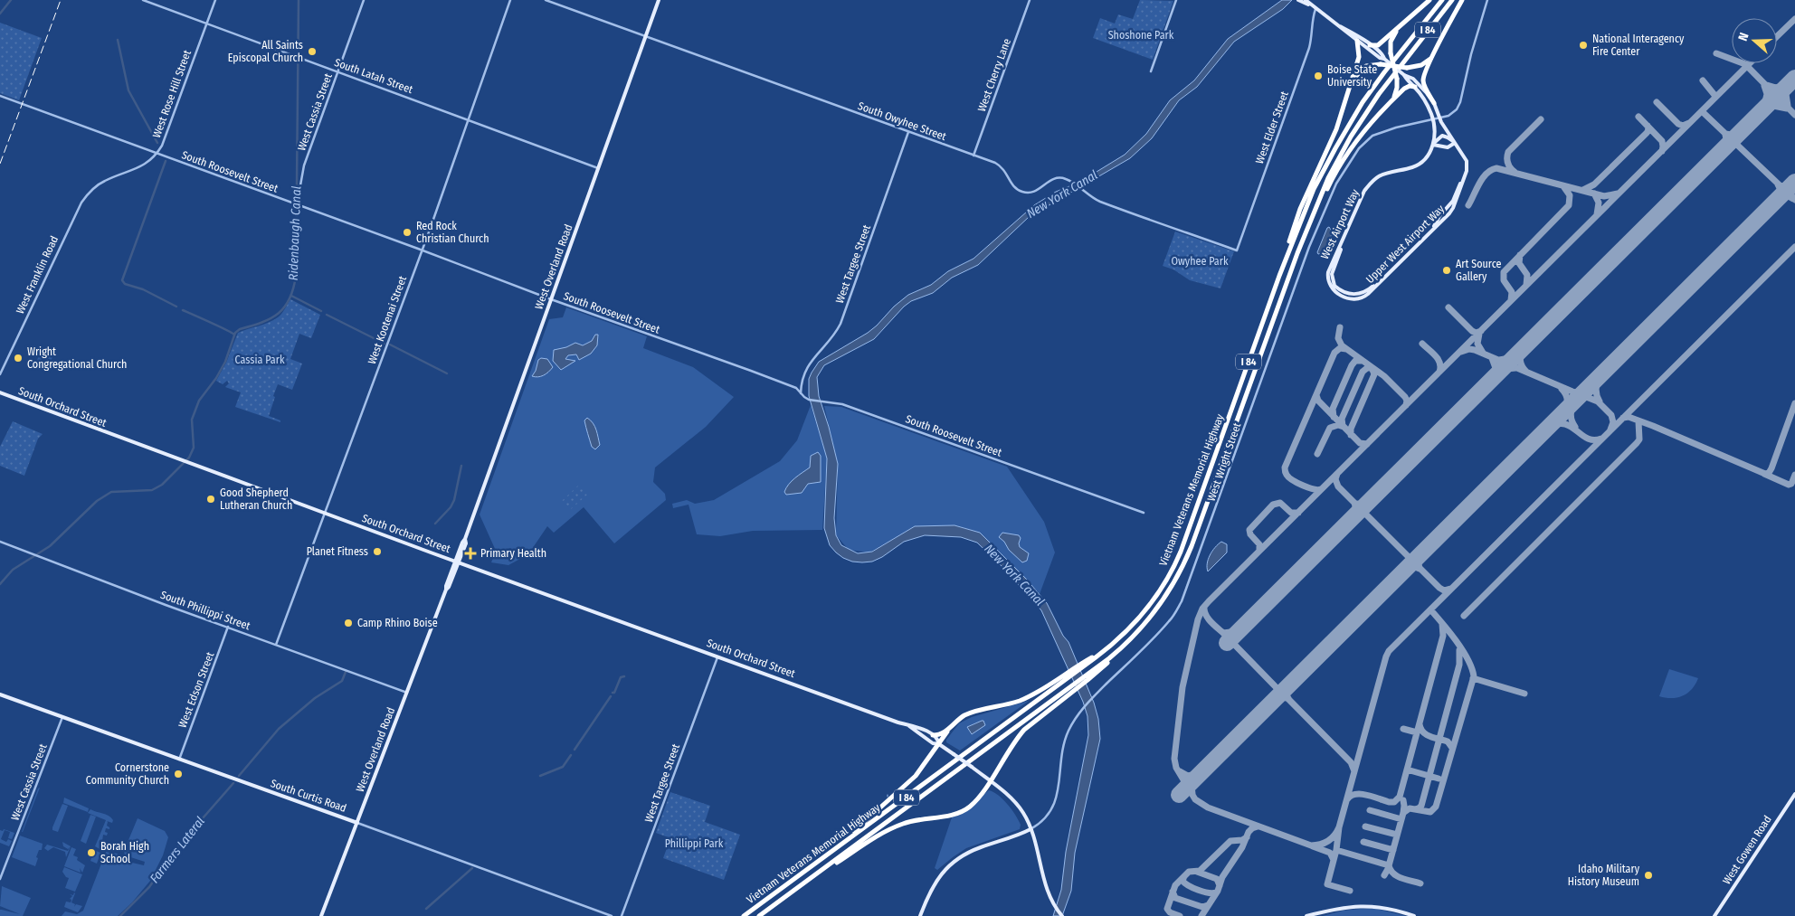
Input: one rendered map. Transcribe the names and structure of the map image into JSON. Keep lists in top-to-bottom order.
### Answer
{
  "streets": {
    "highway": ["I 84", "Vietnam Veterans Memorial Highway"],
    "main road": [
      "West Airport Way",
      "Upper West Airport Way",
      "West Overland Road",
      "South Orchard Street",
      "South Curtis Road",
      "West Gowen Road"
    ],
    "street": [
      "West Cherry Lane",
      "South Latah Street",
      "West Rose Hill Street",
      "West Cassia Street",
      "South Owyhee Street",
      "West Elder Street",
      "South Roosevelt Street",
      "West Targee Street",
      "West Franklin Road",
      "West Kootenai Street",
      "West Wright Street",
      "South Phillippi Street",
      "West Edson Street"
    ]
  },
  "crossings": [
    ["West Cherry Lane", "South Owyhee Street"],
    ["South Latah Street", "West Rose Hill Street"],
    ["South Latah Street", "West Cassia Street"],
    ["South Latah Street", "West Overland Road"],
    ["South Latah Street", "West Kootenai Street"],
    ["West Rose Hill Street", "South Roosevelt Street"],
    ["West Rose Hill Street", "West Franklin Road"],
    ["West Cassia Street", "South Roosevelt Street"],
    ["West Cassia Street", "South Curtis Road"],
    ["South Owyhee Street", "West Elder Street"],
    ["South Owyhee Street", "West Targee Street"],
    ["South Owyhee Street", "West Overland Road"],
    ["South Roosevelt Street", "West Targee Street"],
    ["South Roosevelt Street", "West Overland Road"],
    ["South Roosevelt Street", "West Kootenai Street"],
    ["West Airport Way", "Upper West Airport Way"],
    ["West Targee Street", "South Orchard Street"],
    ["West Overland Road", "South Orchard Street"],
    ["West Overland Road", "South Phillippi Street"],
    ["West Overland Road", "South Curtis Road"],
    ["West Kootenai Street", "South Orchard Street"],
    ["West Kootenai Street", "South Phillippi Street"],
    ["South Orchard Street", "West Wright Street"],
    ["South Phillippi Street", "West Edson Street"],
    ["West Edson Street", "South Curtis Road"]
  ],
  "water": ["New York Canal", "Ridenbaugh Canal", "Farmers Lateral"],
  "parks": [
    "Shoshone Park",
    "Owyhee Park",
    "Cassia Park",
    "Phillippi Park"
  ],
  "places": {
    "other": [
      "National Interagency Fire Center",
      "All Saints Episcopal Church",
      "Boise State University",
      "Red Rock Christian Church",
      "Art Source Gallery",
      "Wright Congregational Church",
      "Good Shepherd Lutheran Church",
      "Planet Fitness",
      "Camp Rhino Boise",
      "Cornerstone Community Church",
      "Borah High School",
      "Idaho Military History Museum"
    ],
    "health": ["Primary Health"]
  },
  "north": "left"
}
